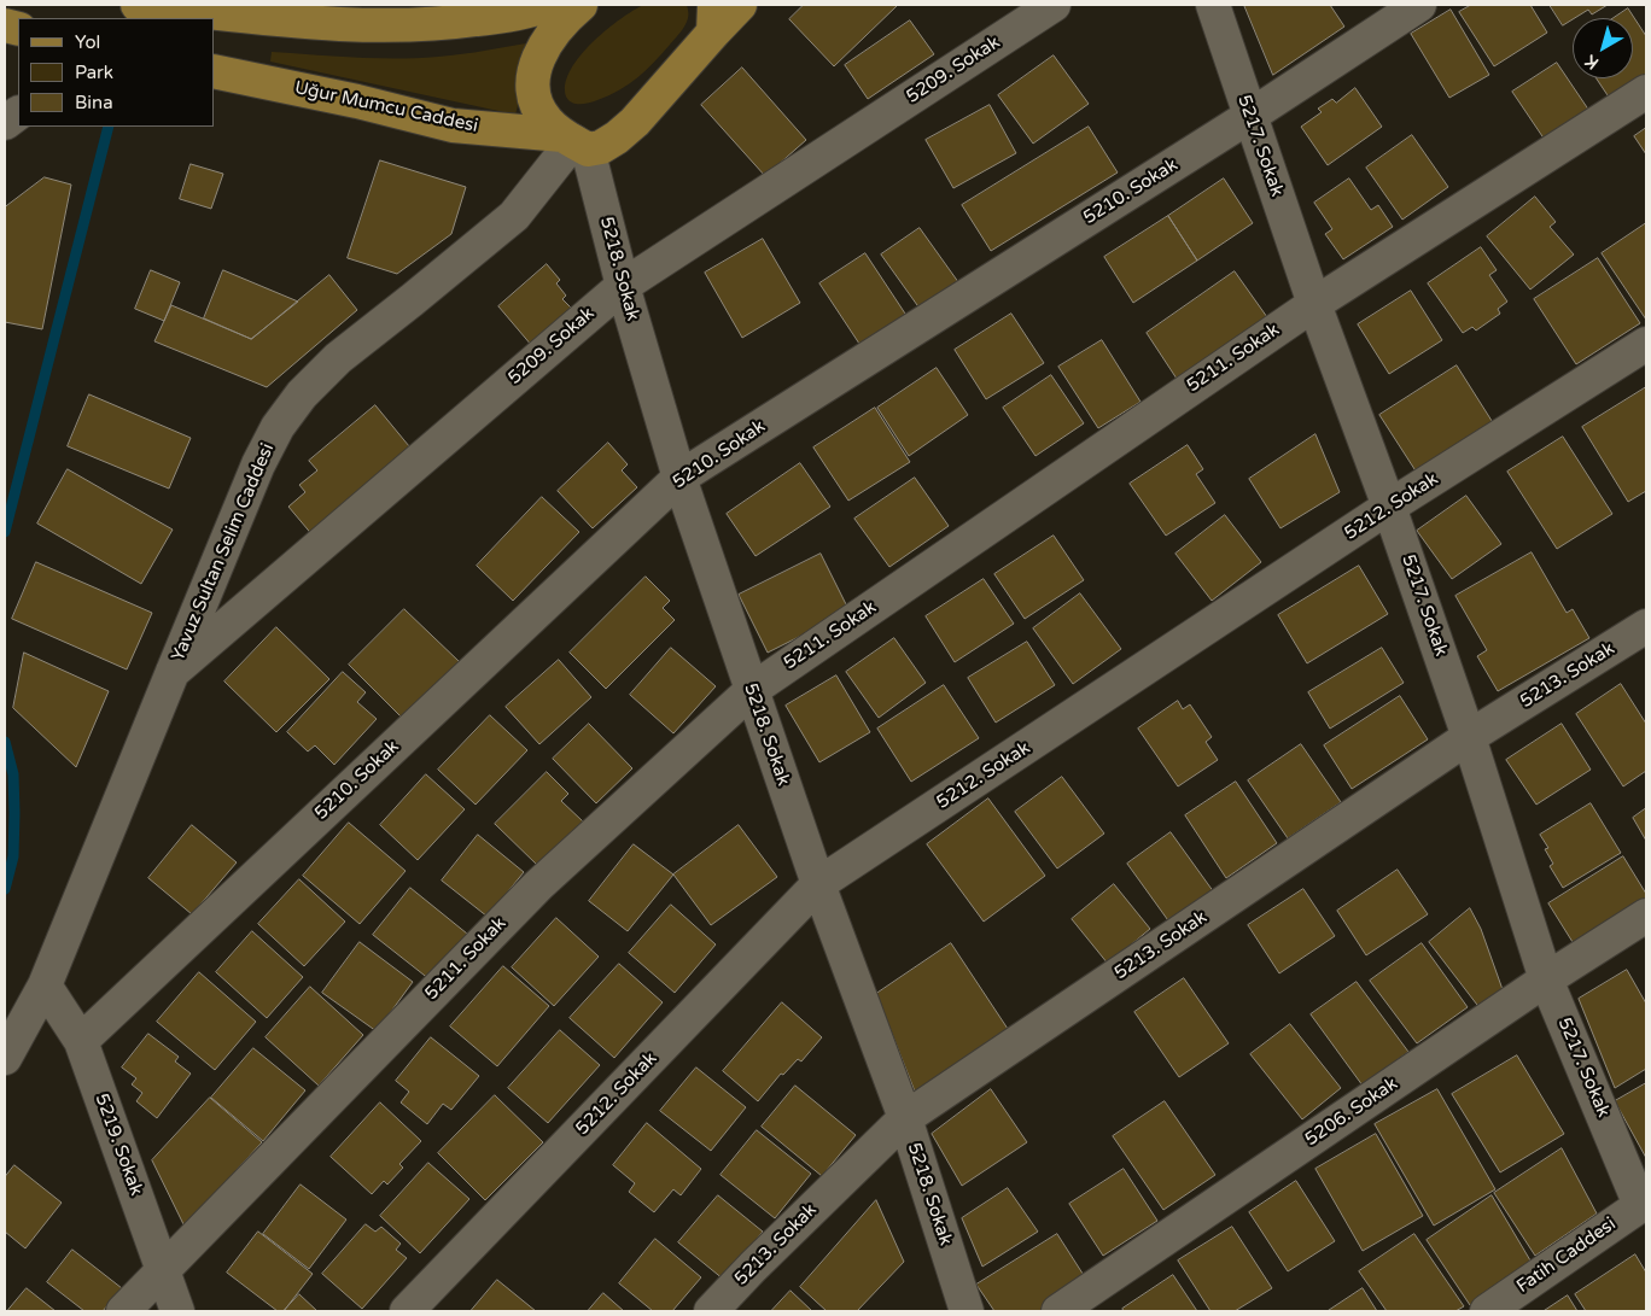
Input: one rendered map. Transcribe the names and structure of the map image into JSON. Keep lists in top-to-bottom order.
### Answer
{
  "streets": {
    "main road": ["Uğur Mumcu Caddesi", "Yavuz Sultan Selim Caddesi"],
    "street": [
      "5209. Sokak",
      "5217. Sokak",
      "5210. Sokak",
      "5218. Sokak",
      "5211. Sokak",
      "5212. Sokak",
      "5213. Sokak",
      "5206. Sokak",
      "5219. Sokak",
      "Fatih Caddesi"
    ]
  },
  "crossings": [
    ["5209. Sokak", "5218. Sokak"],
    ["5209. Sokak", "Yavuz Sultan Selim Caddesi"],
    ["Uğur Mumcu Caddesi", "5218. Sokak"],
    ["Uğur Mumcu Caddesi", "Yavuz Sultan Selim Caddesi"],
    ["5217. Sokak", "5210. Sokak"],
    ["5217. Sokak", "5211. Sokak"],
    ["5217. Sokak", "5212. Sokak"],
    ["5217. Sokak", "5213. Sokak"],
    ["5217. Sokak", "5206. Sokak"],
    ["5217. Sokak", "Fatih Caddesi"],
    ["5210. Sokak", "5218. Sokak"],
    ["5210. Sokak", "5219. Sokak"],
    ["5218. Sokak", "5211. Sokak"],
    ["5218. Sokak", "5212. Sokak"],
    ["5218. Sokak", "Yavuz Sultan Selim Caddesi"],
    ["5218. Sokak", "5213. Sokak"],
    ["5211. Sokak", "5219. Sokak"],
    ["Yavuz Sultan Selim Caddesi", "5219. Sokak"]
  ],
  "legend": ["Yol", "Park", "Bina"],
  "north": "bottom left"
}
